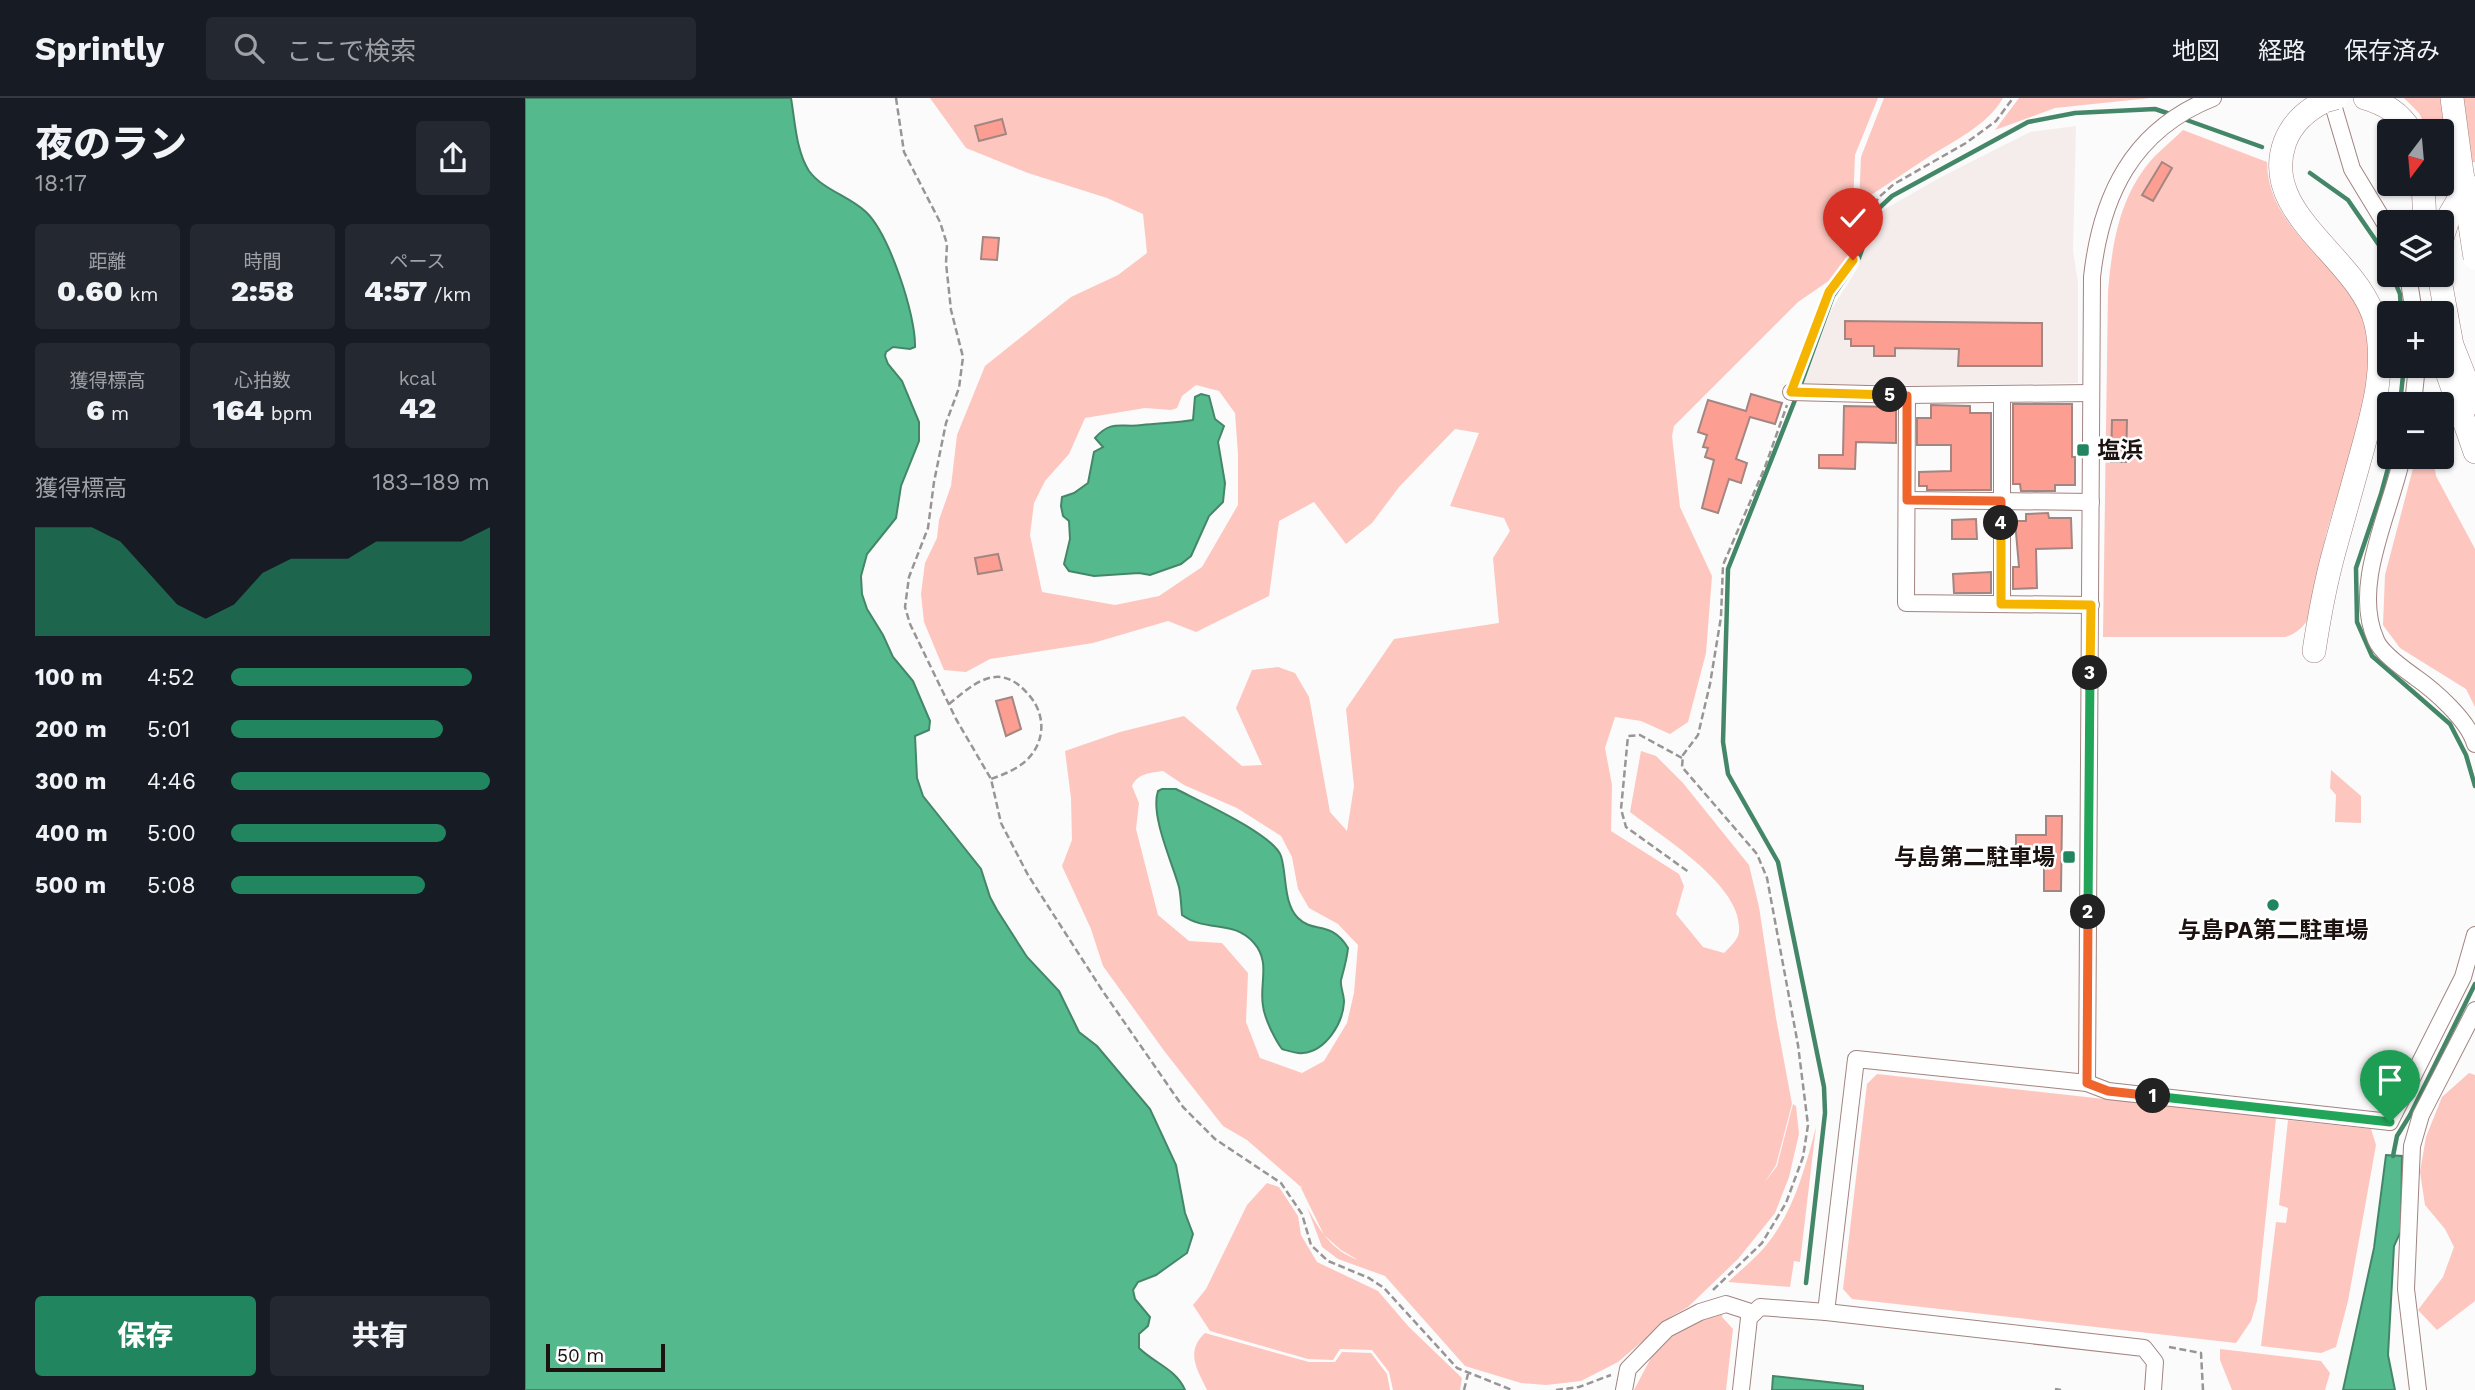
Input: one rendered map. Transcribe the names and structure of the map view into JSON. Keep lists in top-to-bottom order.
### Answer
{
  "places": {
    "transit": ["塩浜", "与島第二駐車場"],
    "other": ["与島PA第二駐車場"]
  },
  "scale_bar": "50 m",
  "north": "bottom",
  "page": {
    "header": "Sprintly",
    "search": "ここで検索",
    "nav": ["地図", "経路", "保存済み"],
    "heading": ["夜のラン", "18:17"],
    "map_buttons": ["+", "−"],
    "stats": [
      ["距離", "0.60 km"],
      ["時間", "2:58"],
      ["ペース", "4:57 /km"],
      ["獲得標高", "6 m"],
      ["心拍数", "164 bpm"],
      ["kcal", "42"]
    ],
    "pins": [
      "5",
      "4",
      "3",
      "2",
      "1"
    ],
    "chart": ["獲得標高", "183–189 m"],
    "list": [
      {
        "name": "100 m",
        "note": "4:52"
      },
      {
        "name": "200 m",
        "note": "5:01"
      },
      {
        "name": "300 m",
        "note": "4:46"
      },
      {
        "name": "400 m",
        "note": "5:00"
      },
      {
        "name": "500 m",
        "note": "5:08"
      }
    ],
    "buttons": ["保存", "共有"],
    "scale": "50 m"
  }
}
